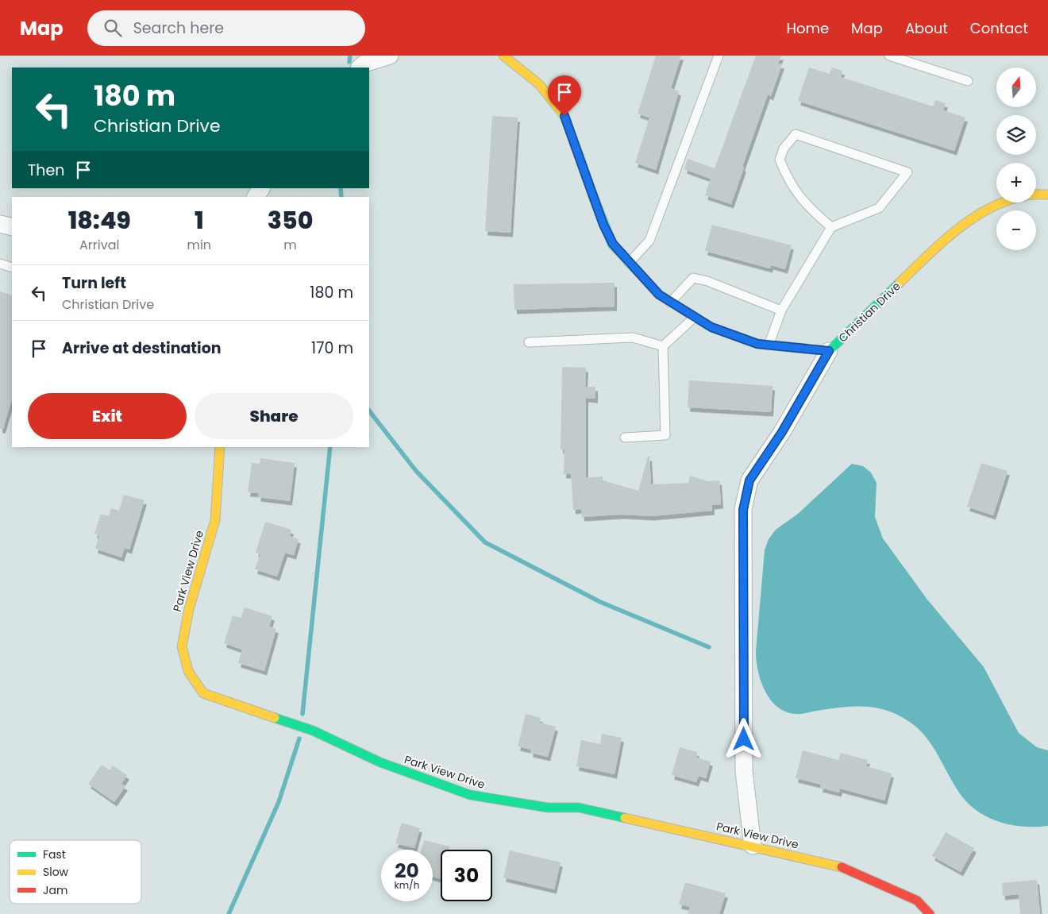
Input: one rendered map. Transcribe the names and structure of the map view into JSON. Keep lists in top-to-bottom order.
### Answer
{
  "streets": {
    "street": ["Christian Drive", "Park View Drive"]
  },
  "legend": ["Fast", "Slow", "Jam"],
  "north": "top",
  "page": {
    "header": "Map",
    "search": "Search here",
    "nav": [
      "Home",
      "Map",
      "About",
      "Contact"
    ],
    "map_buttons": ["+", "−"],
    "turn": ["180 m", "Christian Drive"],
    "then": "Then",
    "eta": [
      "18:49",
      "Arrival",
      "1",
      "min",
      "350",
      "m"
    ],
    "list": [
      {
        "name": "Turn left",
        "note": "Christian Drive",
        "value": "180 m"
      },
      {
        "name": "Arrive at destination",
        "value": "170 m"
      }
    ],
    "buttons": ["Exit", "Share"],
    "speed": "20 km/h",
    "limit": "30"
  }
}
